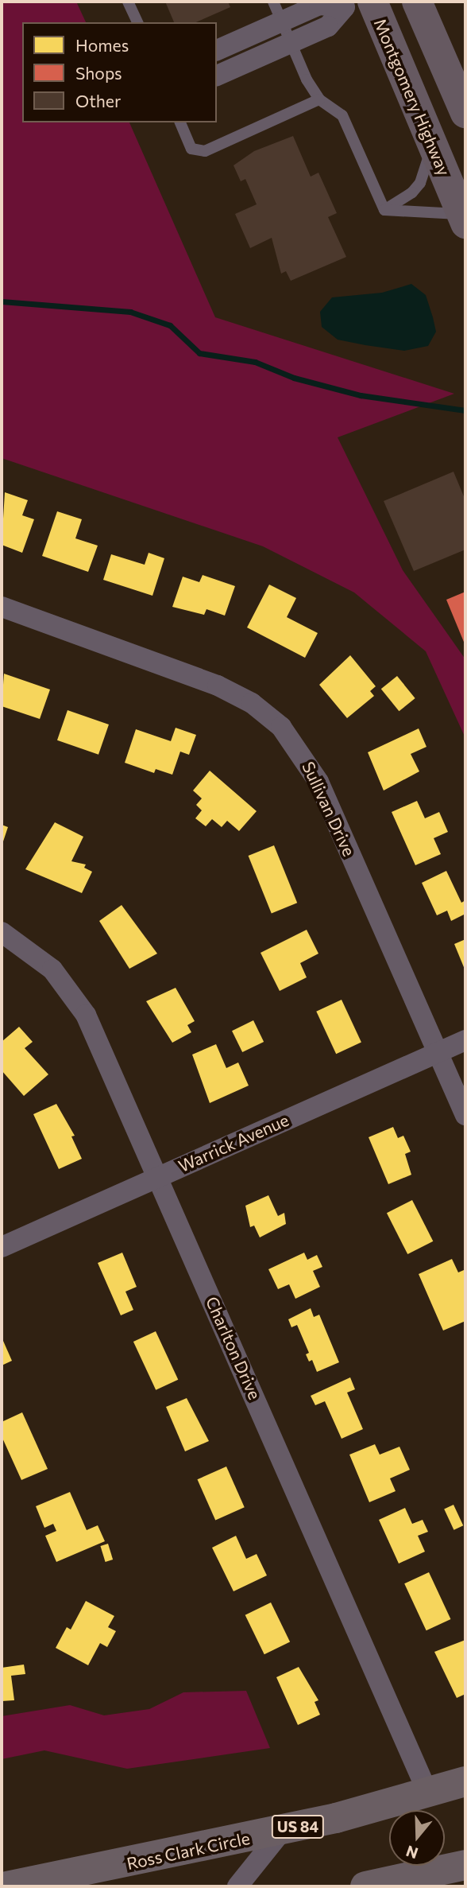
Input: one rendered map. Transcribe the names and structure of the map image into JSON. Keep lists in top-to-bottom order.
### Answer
{
  "streets": {
    "highway": ["US 84", "Ross Clark Circle"],
    "main road": ["Montgomery Highway"],
    "street": ["Sullivan Drive", "Warrick Avenue", "Charlton Drive"]
  },
  "crossings": [
    ["Sullivan Drive", "Warrick Avenue"],
    ["Warrick Avenue", "Charlton Drive"],
    ["Charlton Drive", "Ross Clark Circle"]
  ],
  "legend": ["Homes", "Shops", "Other"],
  "north": "bottom"
}
